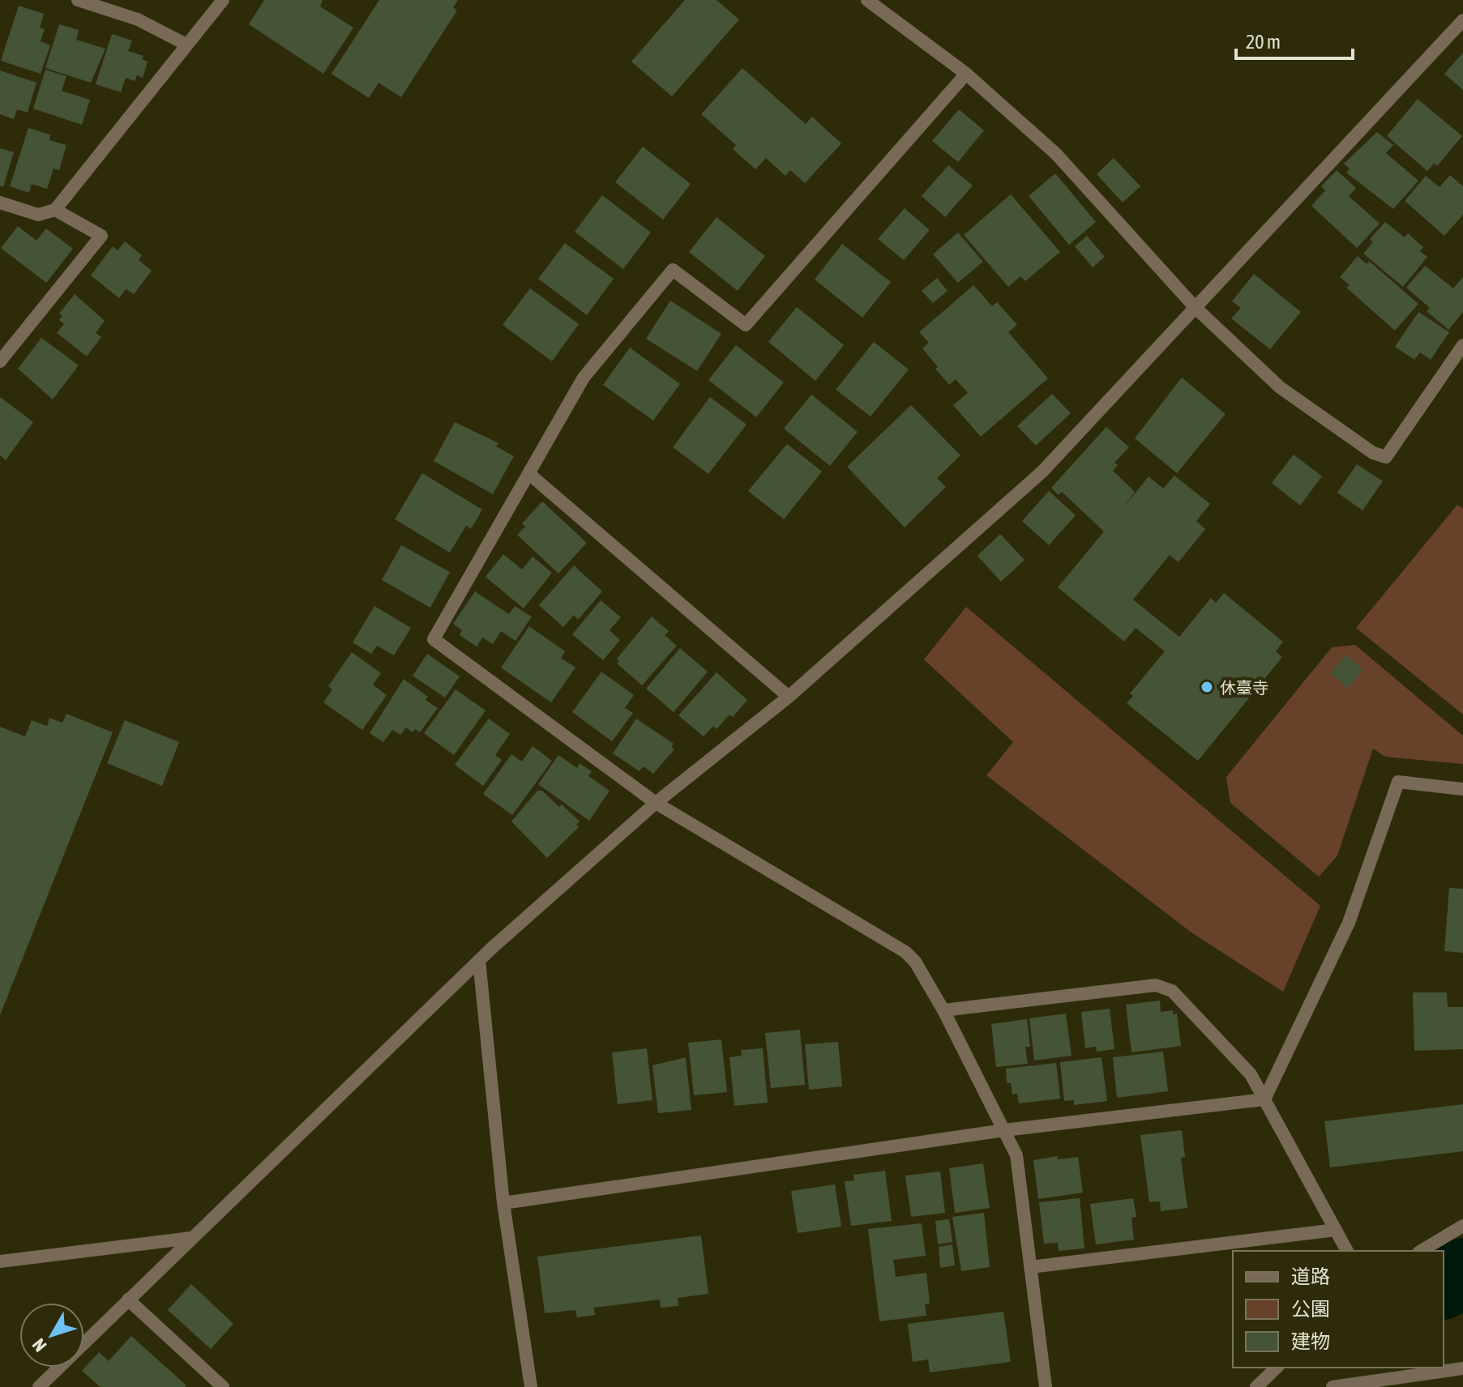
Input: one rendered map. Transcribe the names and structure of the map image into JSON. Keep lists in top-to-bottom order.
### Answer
{
  "places": ["休臺寺"],
  "legend": ["道路", "公園", "建物"],
  "scale_bar": "20 m",
  "north": "bottom left"
}
